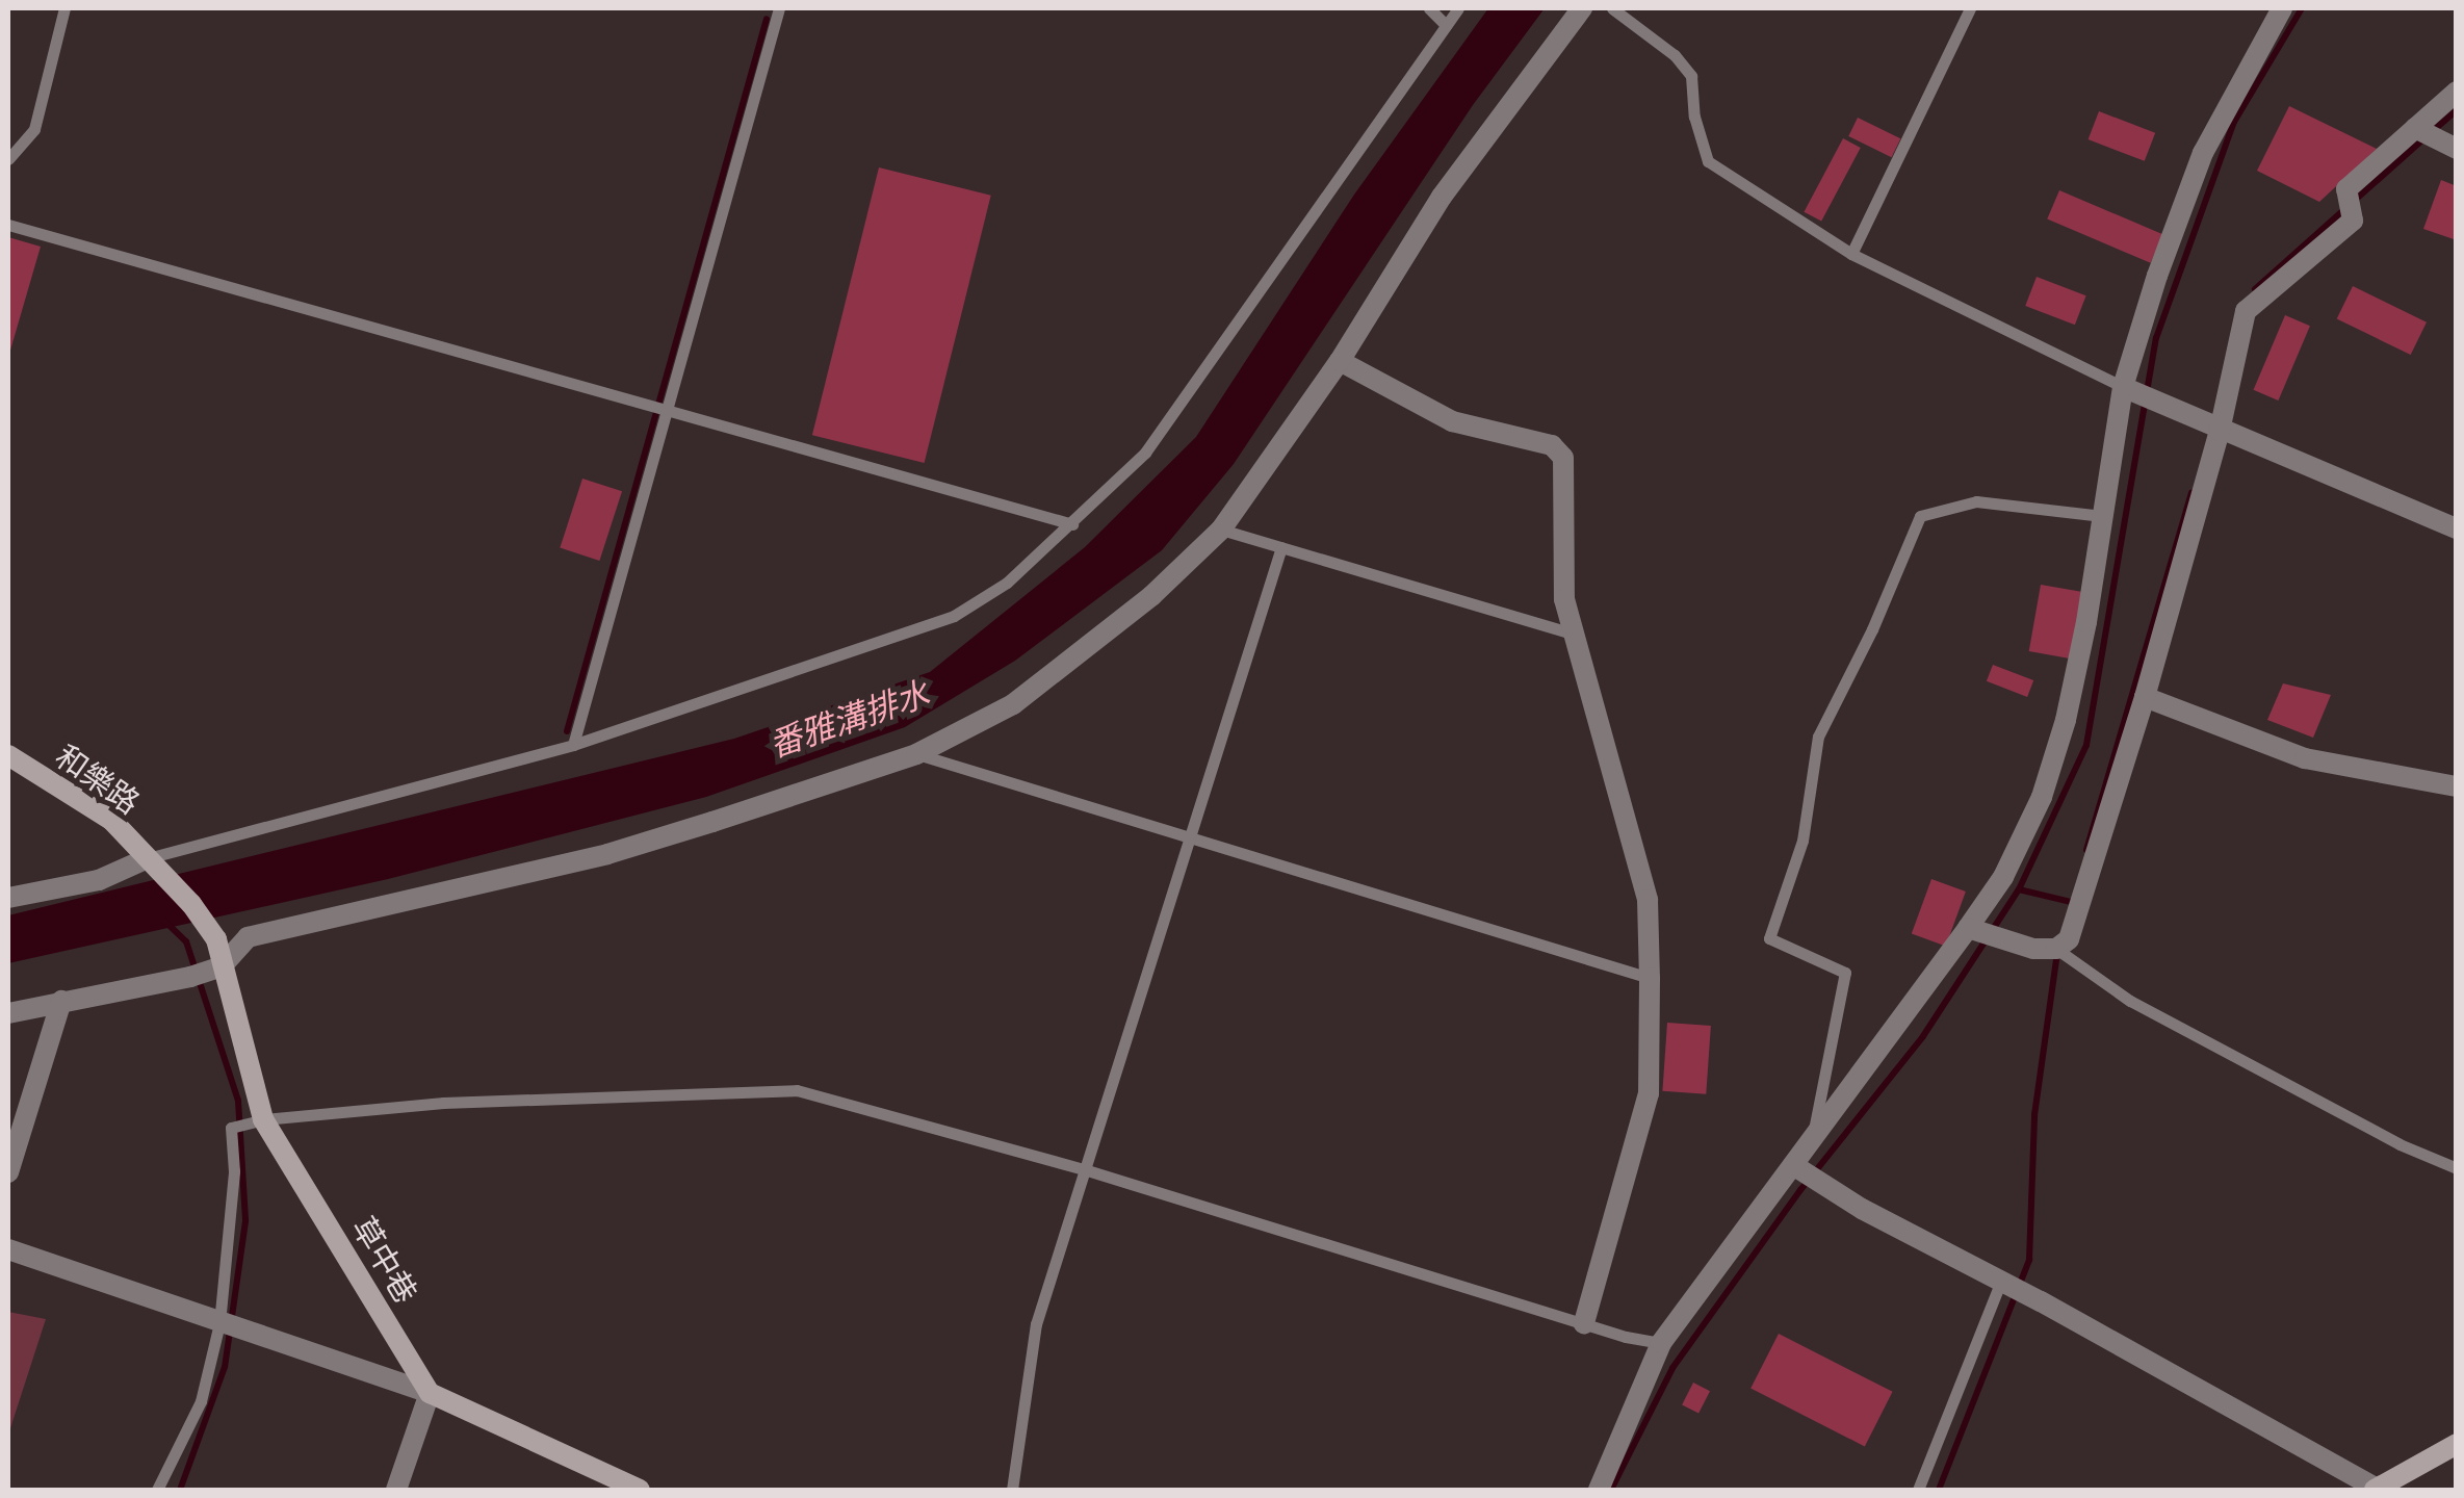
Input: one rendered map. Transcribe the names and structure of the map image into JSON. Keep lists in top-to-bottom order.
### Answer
{
  "streets": {
    "street": ["和樂路", "草中巷"]
  },
  "crossings": [
    ["和樂路", "草中巷"]
  ],
  "water": ["番雅溝排水"]
}
